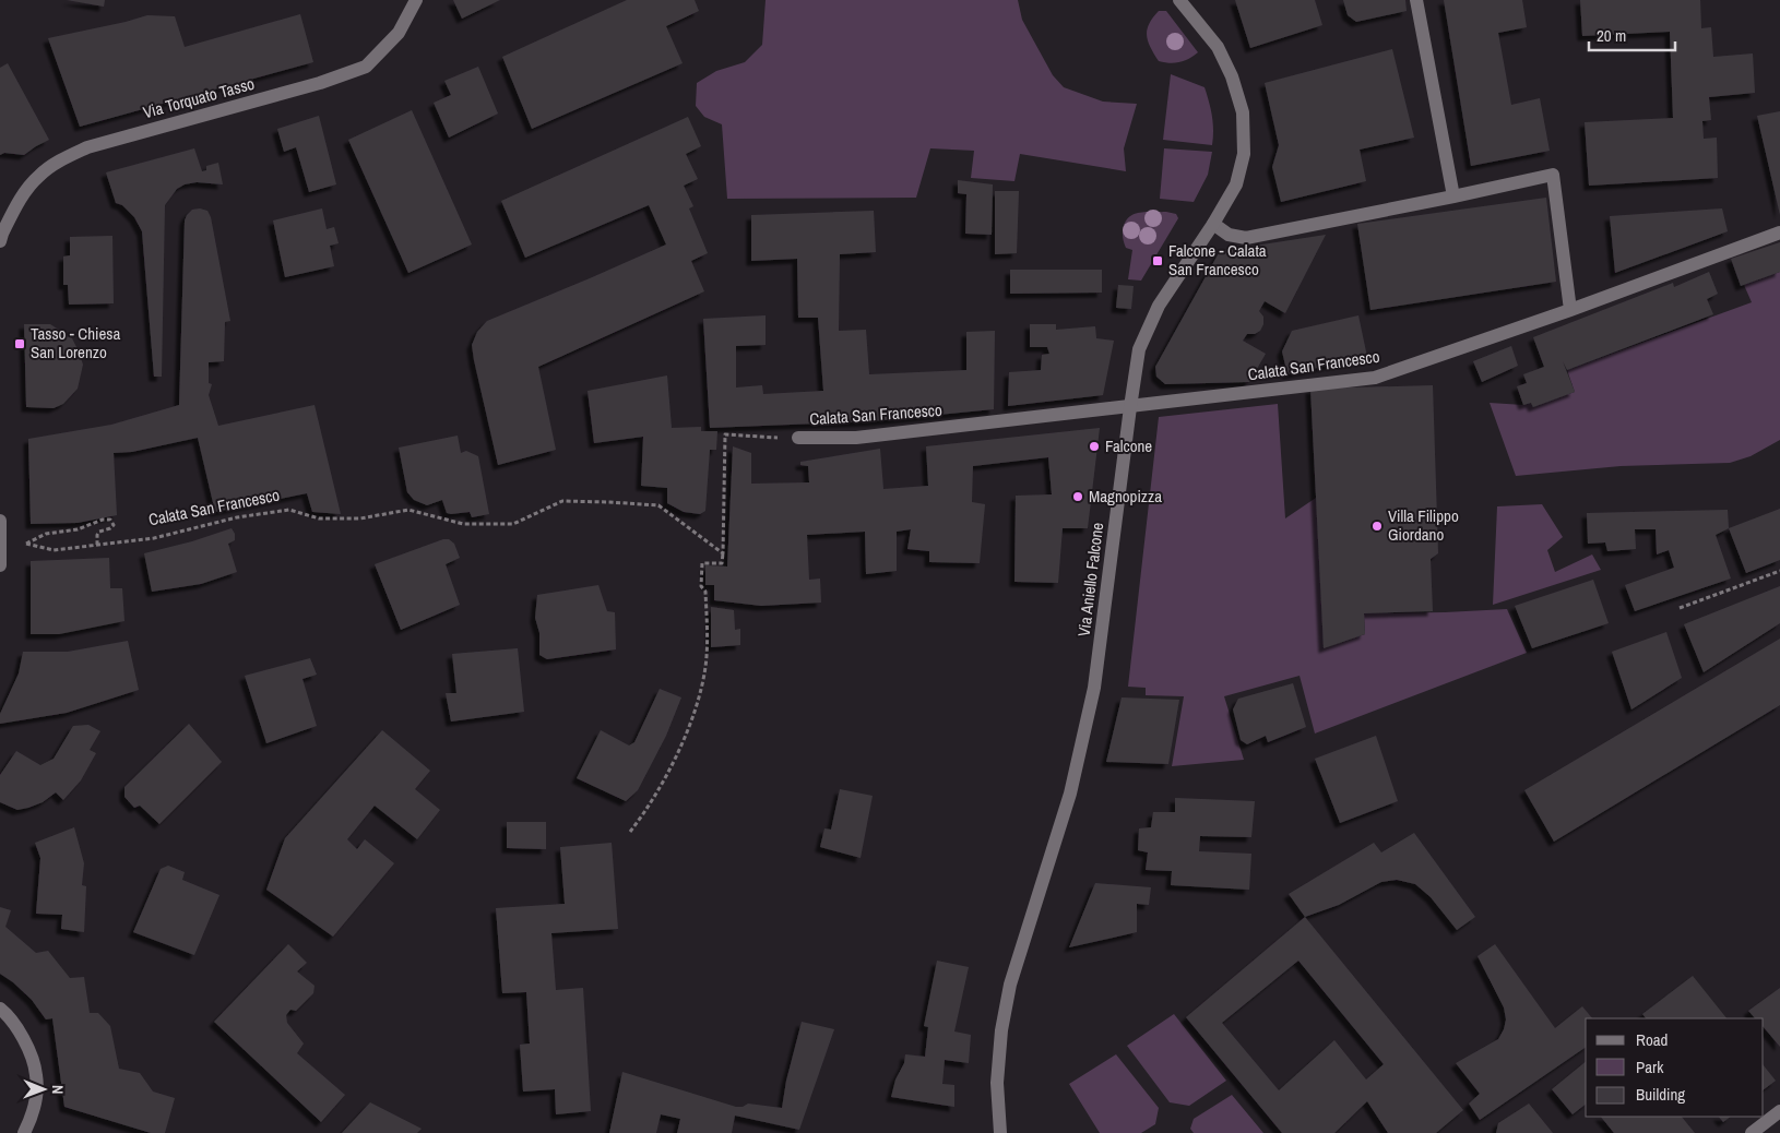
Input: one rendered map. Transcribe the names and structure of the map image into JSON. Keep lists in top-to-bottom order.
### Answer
{
  "streets": {
    "street": ["Via Torquato Tasso", "Calata San Francesco", "Via Aniello Falcone"]
  },
  "crossings": [
    ["Calata San Francesco", "Via Aniello Falcone"]
  ],
  "places": {
    "transit": ["Falcone - Calata San Francesco", "Tasso - Chiesa San Lorenzo"],
    "other": ["Falcone", "Magnopizza", "Villa Filippo Giordano"]
  },
  "legend": ["Road", "Park", "Building"],
  "scale_bar": "20 m",
  "north": "right"
}
